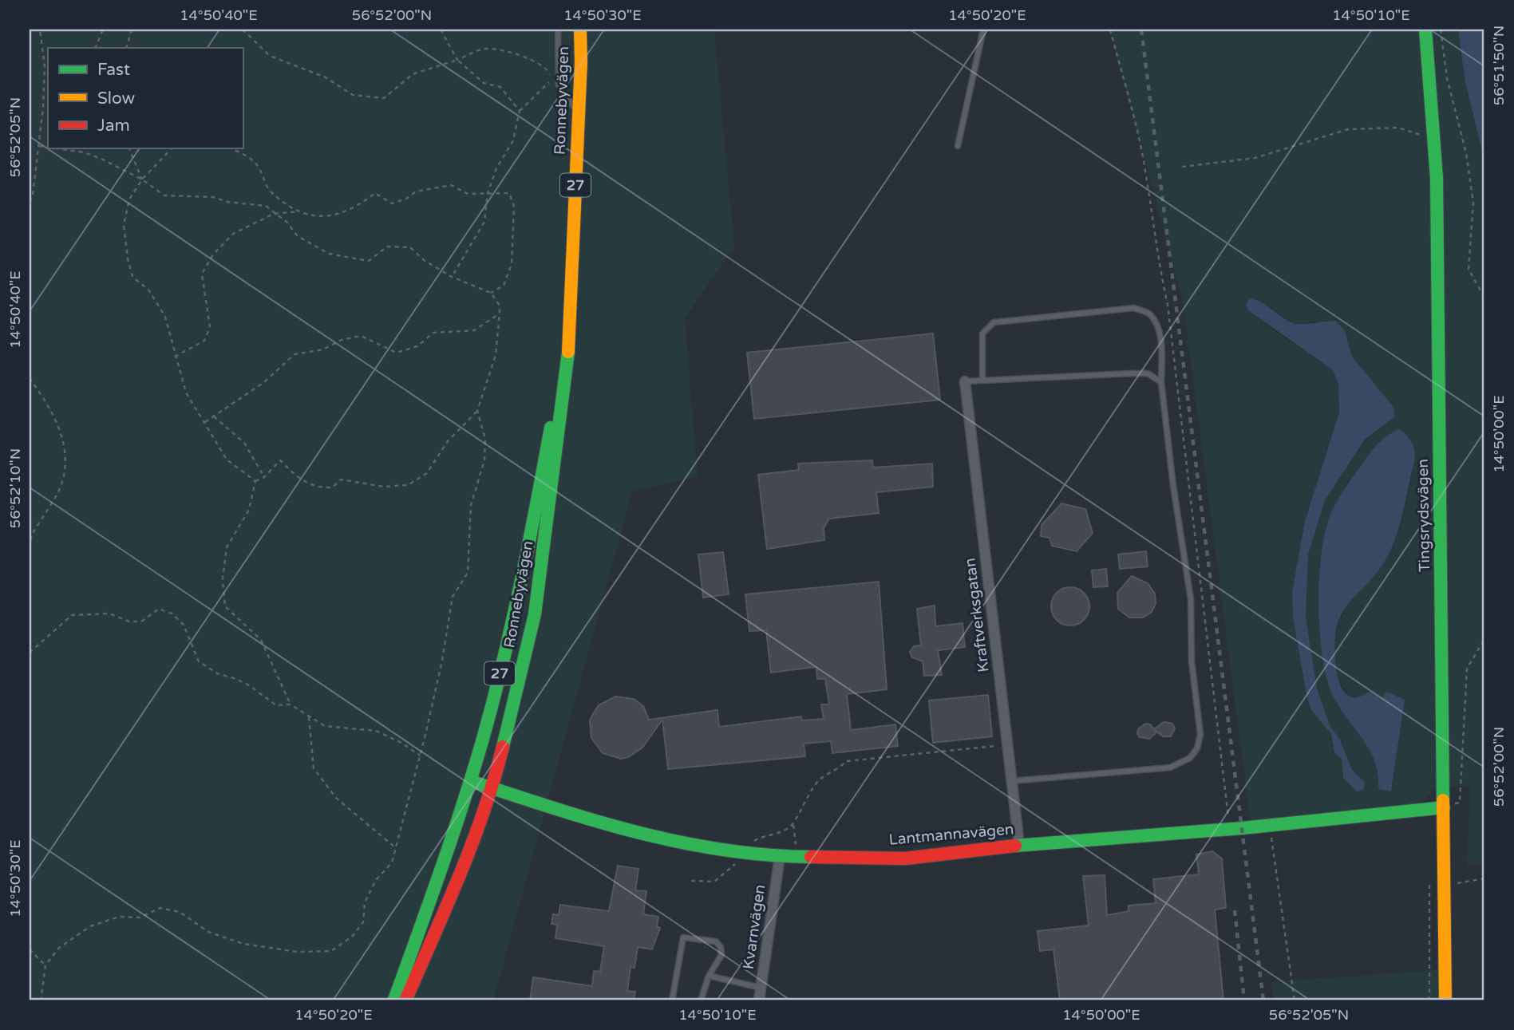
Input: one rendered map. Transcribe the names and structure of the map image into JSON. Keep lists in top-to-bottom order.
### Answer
{
  "streets": {
    "street": [
      "Ronnebyvägen",
      "27",
      "Tingsrydsvägen",
      "Kraftverksgatan",
      "Lantmannavägen",
      "Kvarnvägen"
    ]
  },
  "crossings": [
    ["Ronnebyvägen", "Lantmannavägen"],
    ["Tingsrydsvägen", "Lantmannavägen"],
    ["Kraftverksgatan", "Lantmannavägen"],
    ["Lantmannavägen", "Kvarnvägen"]
  ],
  "legend": ["Fast", "Slow", "Jam"],
  "coordinates": [
    "14°50'40\"E",
    "56°52'00\"N",
    "14°50'30\"E",
    "14°50'20\"E",
    "14°50'10\"E",
    "56°51'50\"N",
    "56°52'05\"N",
    "14°50'00\"E",
    "56°52'10\"N"
  ]
}
